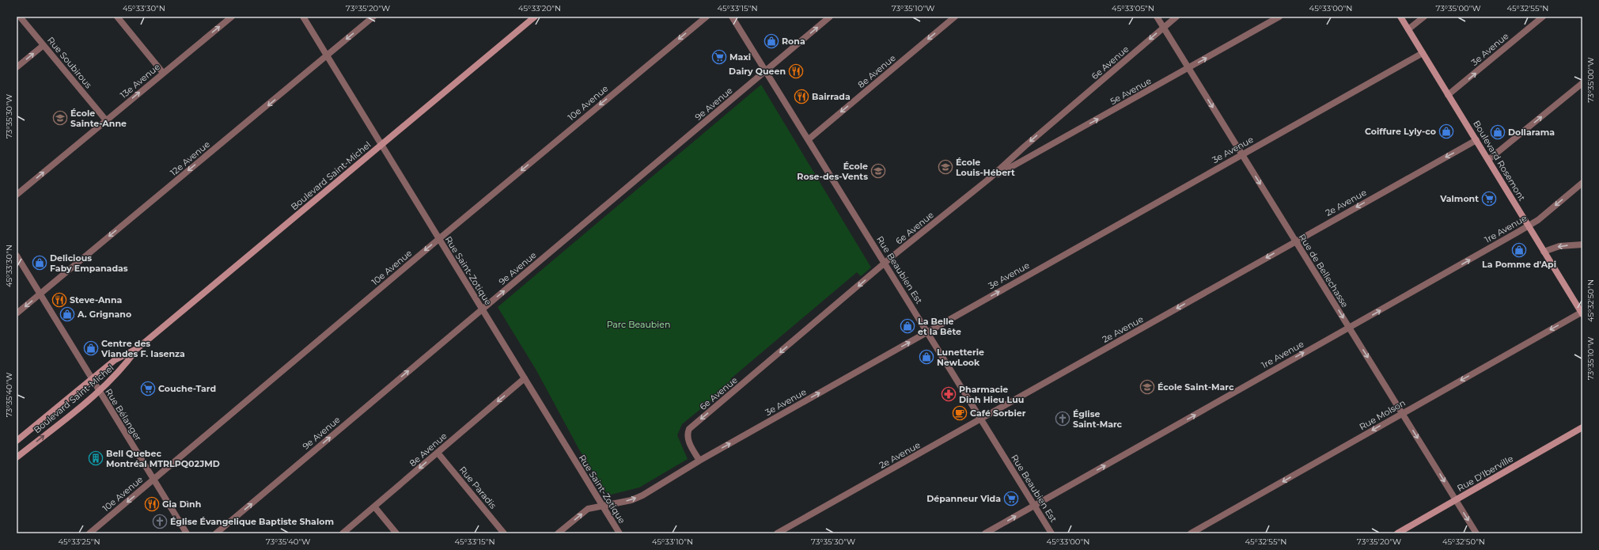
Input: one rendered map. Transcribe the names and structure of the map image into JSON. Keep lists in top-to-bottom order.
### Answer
{
  "streets": {
    "main road": ["Boulevard Rosemont", "Boulevard Saint-Michel", "Rue D'Iberville"],
    "street": [
      "3e Avenue",
      "Rue Soubirous",
      "6e Avenue",
      "8e Avenue",
      "13e Avenue",
      "5e Avenue",
      "10e Avenue",
      "9e Avenue",
      "12e Avenue",
      "2e Avenue",
      "1re Avenue",
      "Rue Beaubien Est",
      "Rue Saint-Zotique",
      "Rue de Bellechasse",
      "Rue Bélanger",
      "Rue Molson",
      "Rue Paradis"
    ]
  },
  "crossings": [
    ["3e Avenue", "6e Avenue"],
    ["3e Avenue", "Boulevard Rosemont"],
    ["3e Avenue", "Rue Beaubien Est"],
    ["3e Avenue", "Rue Saint-Zotique"],
    ["3e Avenue", "Rue de Bellechasse"],
    ["Rue Soubirous", "13e Avenue"],
    ["6e Avenue", "5e Avenue"],
    ["6e Avenue", "Rue Beaubien Est"],
    ["6e Avenue", "Rue de Bellechasse"],
    ["8e Avenue", "Rue Beaubien Est"],
    ["8e Avenue", "Rue Saint-Zotique"],
    ["8e Avenue", "Rue Paradis"],
    ["5e Avenue", "Rue de Bellechasse"],
    ["10e Avenue", "Rue Saint-Zotique"],
    ["10e Avenue", "Rue Bélanger"],
    ["9e Avenue", "Rue Beaubien Est"],
    ["9e Avenue", "Rue Saint-Zotique"],
    ["12e Avenue", "Rue Saint-Zotique"],
    ["12e Avenue", "Rue Bélanger"],
    ["Boulevard Rosemont", "2e Avenue"],
    ["Boulevard Rosemont", "1re Avenue"],
    ["Boulevard Rosemont", "Rue Molson"],
    ["Boulevard Saint-Michel", "Rue Saint-Zotique"],
    ["Boulevard Saint-Michel", "Rue Bélanger"],
    ["2e Avenue", "Rue Beaubien Est"],
    ["2e Avenue", "Rue de Bellechasse"],
    ["1re Avenue", "Rue Beaubien Est"],
    ["1re Avenue", "Rue de Bellechasse"],
    ["Rue de Bellechasse", "Rue Molson"],
    ["Rue de Bellechasse", "Rue D'Iberville"]
  ],
  "one_way": [
    "3e Avenue",
    "6e Avenue",
    "8e Avenue",
    "13e Avenue",
    "5e Avenue",
    "10e Avenue",
    "9e Avenue",
    "12e Avenue",
    "2e Avenue",
    "1re Avenue",
    "Rue de Bellechasse",
    "Rue Molson"
  ],
  "parks": ["Parc Beaubien"],
  "places": {
    "shop": [
      "Rona",
      "Coiffure Lyly-co",
      "Dollarama",
      "La Pomme d'Api",
      "Delicious Faby Empanadas",
      "A. Grignano",
      "La Belle et la Bête",
      "Centre des Viandes F. Iasenza",
      "Lunetterie NewLook"
    ],
    "supermarket": [
      "Maxi",
      "Valmont",
      "Couche-Tard",
      "Dépanneur Vida"
    ],
    "restaurant": [
      "Dairy Queen",
      "Bairrada",
      "Steve-Anna",
      "Gia Dình"
    ],
    "school or university": [
      "École Sainte-Anne",
      "École Louis-Hébert",
      "École Rose-des-Vents",
      "École Saint-Marc"
    ],
    "pharmacy": ["Pharmacie Dinh Hieu Luu"],
    "cafe": ["Café Sorbier"],
    "church": ["Église Saint-Marc", "Église Évangelique Baptiste Shalom"],
    "building": ["Bell Quebec Montréal MTRLPQ02JMD"]
  },
  "coordinates": [
    "45°33'30\"N",
    "73°35'20\"W",
    "45°33'20\"N",
    "45°33'15\"N",
    "73°35'10\"W",
    "45°33'05\"N",
    "45°33'00\"N",
    "73°35'00\"W",
    "45°32'55\"N",
    "73°35'30\"W",
    "45°32'50\"N",
    "73°35'40\"W",
    "45°33'25\"N",
    "45°33'10\"N"
  ]
}
